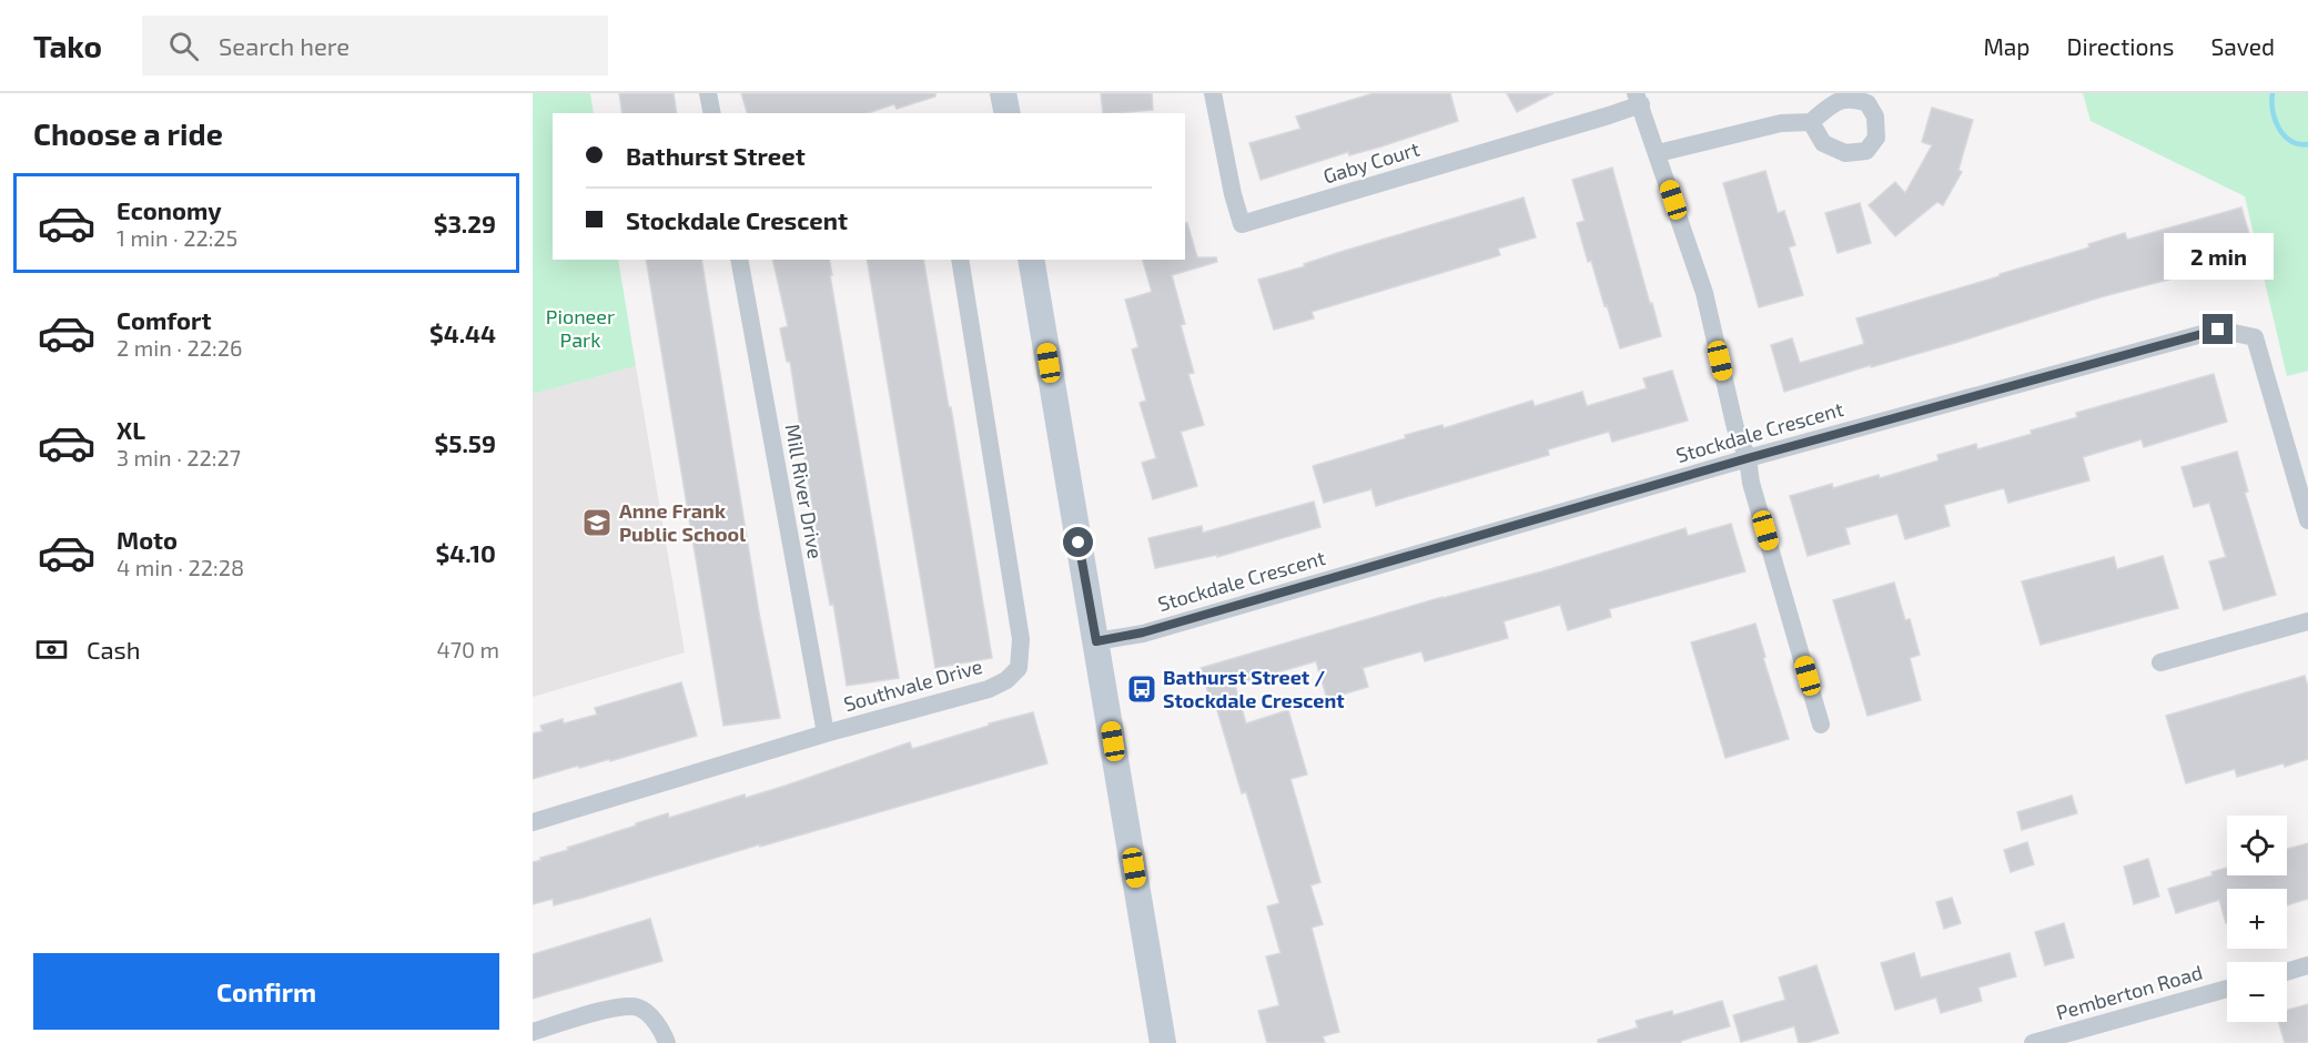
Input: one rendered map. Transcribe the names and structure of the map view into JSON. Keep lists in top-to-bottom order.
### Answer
{
  "streets": {
    "street": [
      "Gaby Court",
      "Stockdale Crescent",
      "Mill River Drive",
      "Southvale Drive",
      "Pemberton Road"
    ]
  },
  "crossings": [
    ["Mill River Drive", "Southvale Drive"]
  ],
  "parks": ["Pioneer Park"],
  "places": {
    "school or university": ["Anne Frank Public School"],
    "bus stop": ["Bathurst Street / Stockdale Crescent"]
  },
  "page": {
    "header": "Tako",
    "search": "Search here",
    "nav": ["Map", "Directions", "Saved"],
    "heading": "Choose a ride",
    "banner": ["Bathurst Street", "Stockdale Crescent"],
    "list": [
      {
        "name": "Economy",
        "note": "1 min · 22:25",
        "value": "$3.29"
      },
      {
        "name": "Comfort",
        "note": "2 min · 22:26",
        "value": "$4.44"
      },
      {
        "name": "XL",
        "note": "3 min · 22:27",
        "value": "$5.59"
      },
      {
        "name": "Moto",
        "note": "4 min · 22:28",
        "value": "$4.10"
      }
    ],
    "bubble": "2 min",
    "pay": ["Cash", "470 m"],
    "map_buttons": ["+", "−"],
    "buttons": "Confirm"
  }
}
